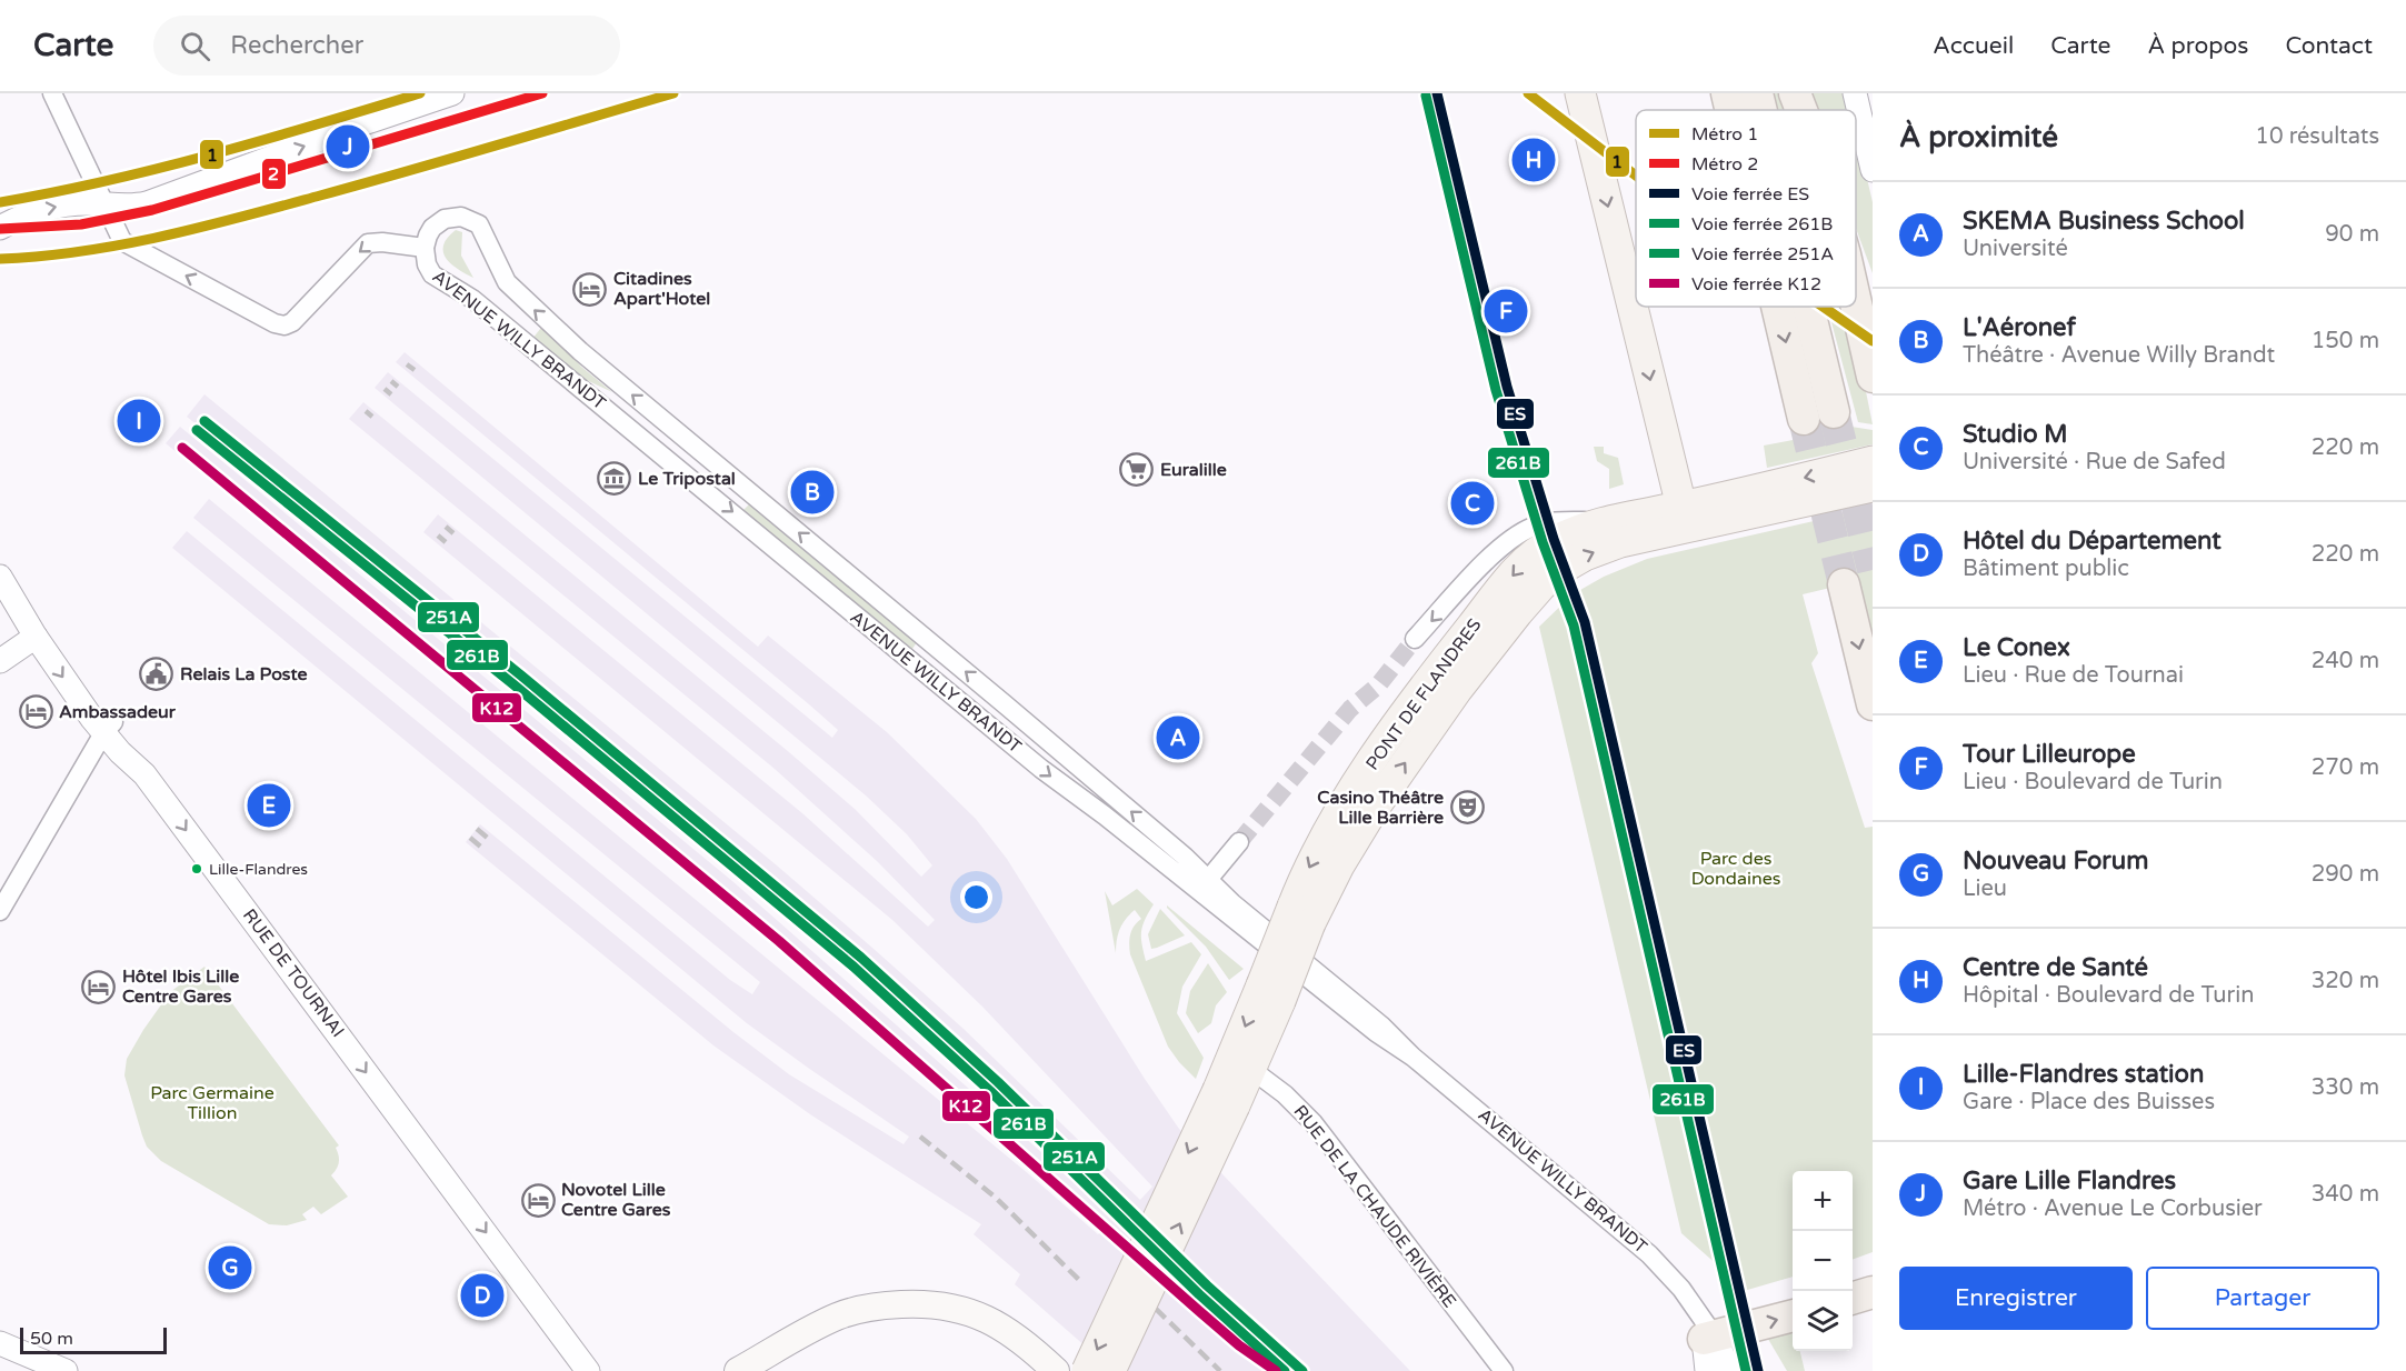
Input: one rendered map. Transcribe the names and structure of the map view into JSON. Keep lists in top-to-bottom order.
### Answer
{
  "streets": {
    "main road": ["PONT DE FLANDRES"],
    "street": ["AVENUE WILLY BRANDT", "RUE DE TOURNAI", "RUE DE LA CHAUDE RIVIÈRE"]
  },
  "crossings": [
    ["PONT DE FLANDRES", "RUE DE LA CHAUDE RIVIÈRE"]
  ],
  "one_way": ["RUE DE TOURNAI"],
  "parks": ["Parc des Dondaines", "Parc Germaine Tillion"],
  "places": {
    "hotel": [
      "Citadines Apart'Hotel",
      "Ambassadeur",
      "Hôtel Ibis Lille Centre Gares",
      "Novotel Lille Centre Gares"
    ],
    "supermarket": ["Euralille"],
    "museum": ["Le Tripostal"],
    "public building": ["Relais La Poste"],
    "theatre": ["Casino Théâtre Lille Barrière"],
    "other": ["Lille-Flandres"]
  },
  "lines": [
    "metro line 1",
    "metro line 2",
    "rail line ES",
    "rail line 261B",
    "rail line 251A",
    "rail line K12"
  ],
  "legend": [
    "Métro 1",
    "Métro 2",
    "Voie ferrée ES",
    "Voie ferrée 261B",
    "Voie ferrée 251A",
    "Voie ferrée K12"
  ],
  "scale_bar": "50 m",
  "page": {
    "header": "Carte",
    "search": "Rechercher",
    "nav": [
      "Accueil",
      "Carte",
      "À propos",
      "Contact"
    ],
    "heading": ["À proximité", "10 résultats"],
    "pins": [
      "J",
      "H",
      "F",
      "I",
      "B",
      "C",
      "A",
      "E",
      "G",
      "D"
    ],
    "list": [
      {
        "mark": "A",
        "name": "SKEMA Business School",
        "note": "Université",
        "value": "90 m"
      },
      {
        "mark": "B",
        "name": "L'Aéronef",
        "note": "Théâtre · Avenue Willy Brandt",
        "value": "150 m"
      },
      {
        "mark": "C",
        "name": "Studio M",
        "note": "Université · Rue de Safed",
        "value": "220 m"
      },
      {
        "mark": "D",
        "name": "Hôtel du Département",
        "note": "Bâtiment public",
        "value": "220 m"
      },
      {
        "mark": "E",
        "name": "Le Conex",
        "note": "Lieu · Rue de Tournai",
        "value": "240 m"
      },
      {
        "mark": "F",
        "name": "Tour Lilleurope",
        "note": "Lieu · Boulevard de Turin",
        "value": "270 m"
      },
      {
        "mark": "G",
        "name": "Nouveau Forum",
        "note": "Lieu",
        "value": "290 m"
      },
      {
        "mark": "H",
        "name": "Centre de Santé",
        "note": "Hôpital · Boulevard de Turin",
        "value": "320 m"
      },
      {
        "mark": "I",
        "name": "Lille-Flandres station",
        "note": "Gare · Place des Buisses",
        "value": "330 m"
      },
      {
        "mark": "J",
        "name": "Gare Lille Flandres",
        "note": "Métro · Avenue Le Corbusier",
        "value": "340 m"
      }
    ],
    "map_buttons": ["+", "−"],
    "buttons": ["Enregistrer", "Partager"],
    "scale": "50 m"
  }
}
